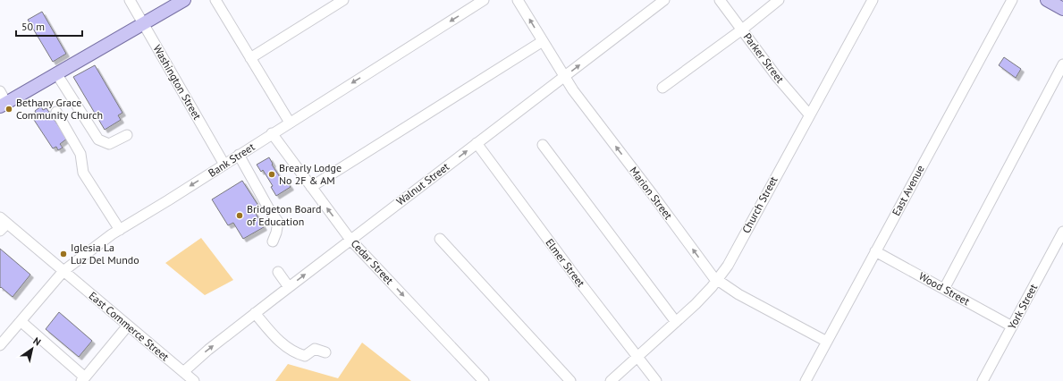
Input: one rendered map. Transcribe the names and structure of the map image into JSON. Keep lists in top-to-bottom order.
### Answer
{
  "streets": {
    "street": [
      "Parker Street",
      "Washington Street",
      "Bank Street",
      "Walnut Street",
      "East Avenue",
      "Marion Street",
      "Church Street",
      "Cedar Street",
      "Elmer Street",
      "Wood Street",
      "York Street",
      "East Commerce Street"
    ]
  },
  "crossings": [
    ["Parker Street", "Church Street"],
    ["Washington Street", "Bank Street"],
    ["Bank Street", "Cedar Street"],
    ["Bank Street", "East Commerce Street"],
    ["Walnut Street", "Marion Street"],
    ["Walnut Street", "Cedar Street"],
    ["Walnut Street", "Elmer Street"],
    ["Walnut Street", "East Commerce Street"],
    ["East Avenue", "Marion Street"],
    ["East Avenue", "Wood Street"],
    ["Marion Street", "Church Street"],
    ["Church Street", "Elmer Street"],
    ["Wood Street", "York Street"]
  ],
  "places": [
    "Bethany Grace Community Church",
    "Brearly Lodge No 2F & AM",
    "Bridgeton Board of Education",
    "Iglesia La Luz Del Mundo"
  ],
  "scale_bar": "50 m",
  "north": "top right"
}
